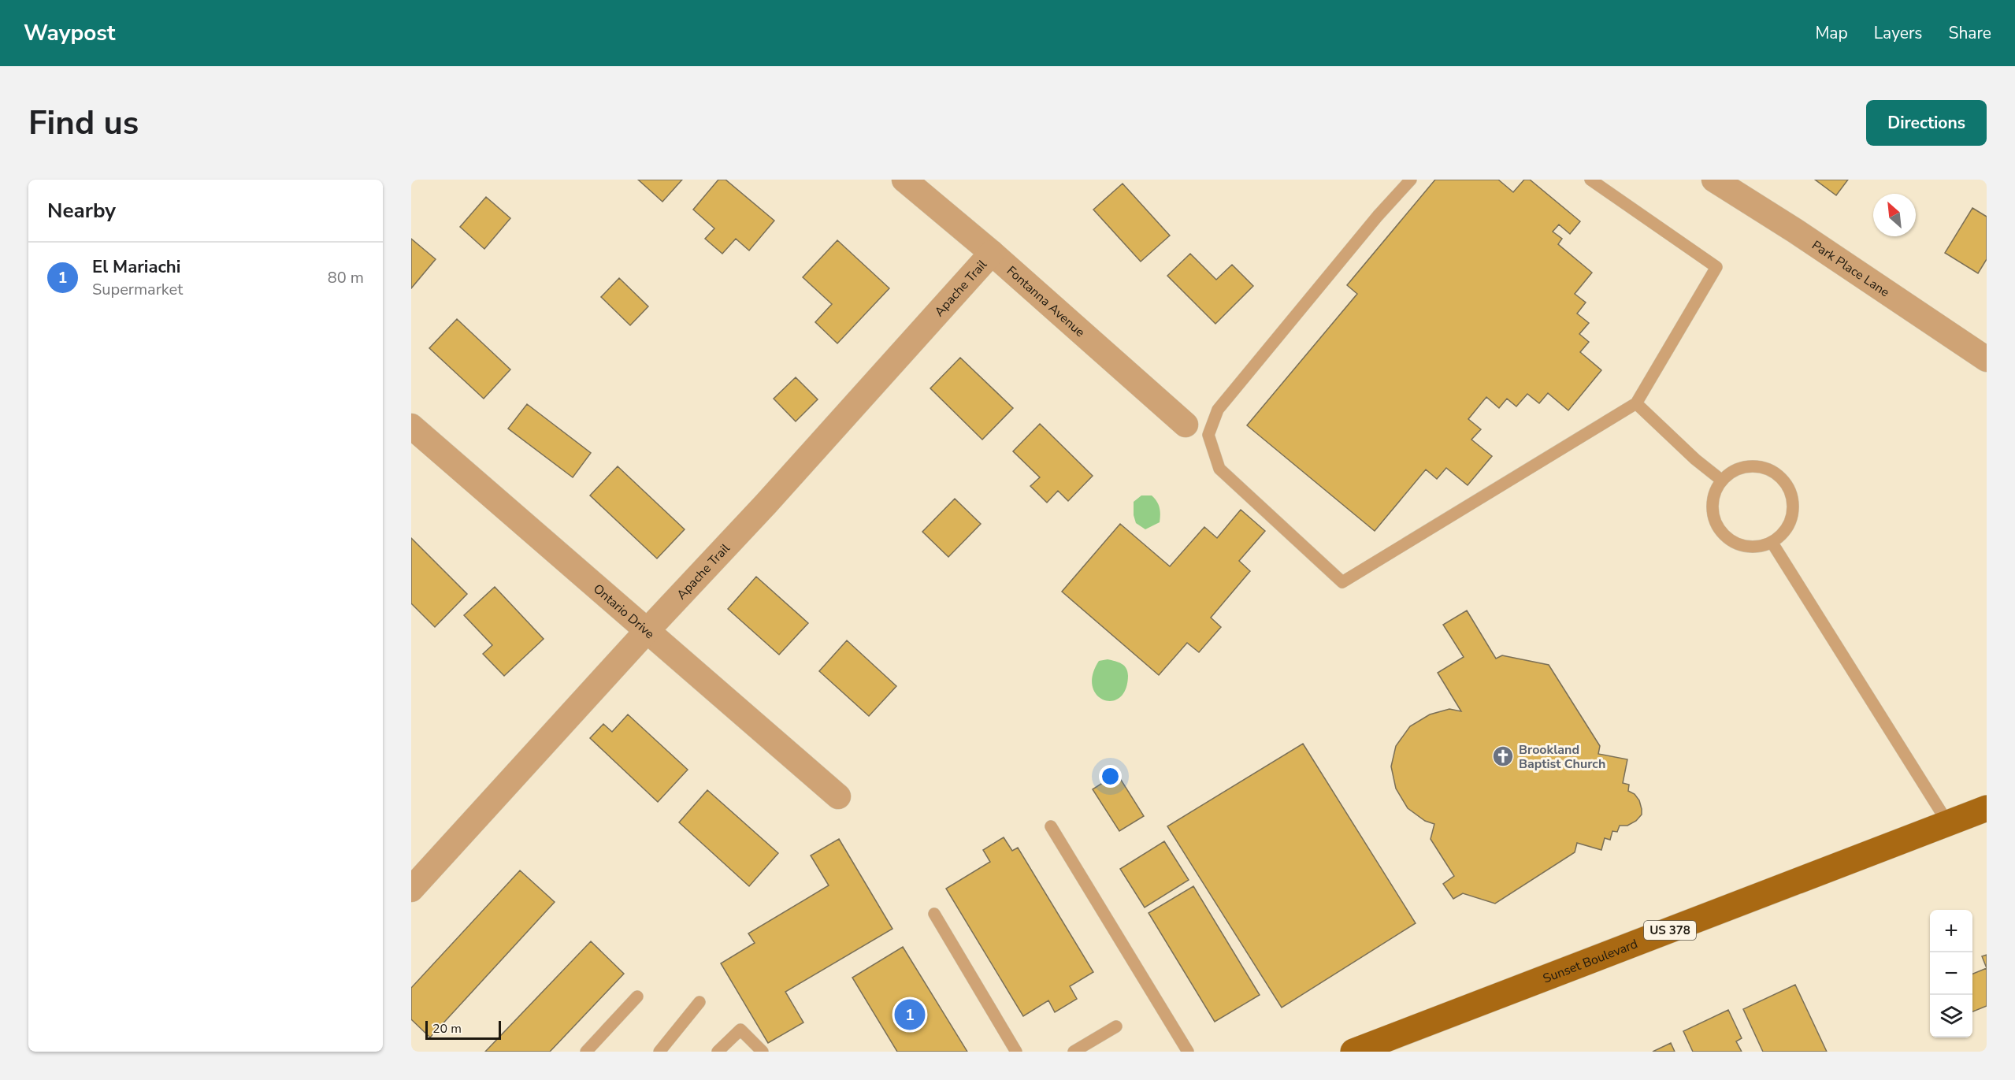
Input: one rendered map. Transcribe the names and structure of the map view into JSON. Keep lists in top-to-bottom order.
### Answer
{
  "streets": {
    "main road": ["US 378", "Sunset Boulevard"],
    "street": [
      "Park Place Lane",
      "Apache Trail",
      "Fontanna Avenue",
      "Ontario Drive"
    ]
  },
  "crossings": [
    ["Apache Trail", "Fontanna Avenue"],
    ["Apache Trail", "Ontario Drive"]
  ],
  "places": {
    "church": ["Brookland Baptist Church"]
  },
  "scale_bar": "20 m",
  "north": "top left",
  "page": {
    "header": "Waypost",
    "nav": ["Map", "Layers", "Share"],
    "buttons": "Directions",
    "title": "Find us",
    "heading": "Nearby",
    "list": [
      {
        "mark": "1",
        "name": "El Mariachi",
        "note": "Supermarket",
        "value": "80 m"
      }
    ],
    "map_buttons": ["+", "−"],
    "pins": "1",
    "scale": "20 m"
  }
}
